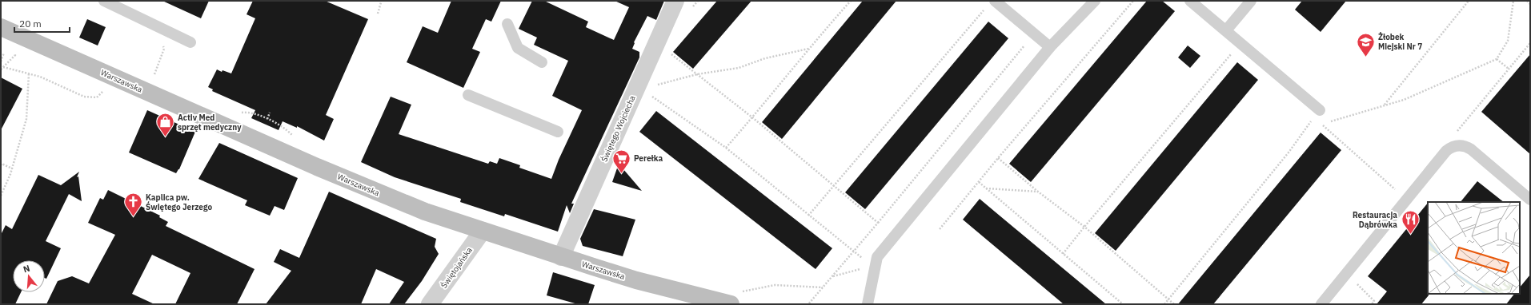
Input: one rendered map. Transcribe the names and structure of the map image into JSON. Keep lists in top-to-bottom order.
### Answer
{
  "streets": {
    "street": ["Warszawska", "Świętego Wojciecha", "Świętojańska"]
  },
  "crossings": [
    ["Warszawska", "Świętego Wojciecha"],
    ["Warszawska", "Świętojańska"]
  ],
  "places": {
    "school or university": ["Żłobek Miejski Nr 7"],
    "shop": ["Activ Med sprzęt medyczny"],
    "supermarket": ["Perełka"],
    "church": ["Kaplica pw. Świętego Jerzego"],
    "restaurant": ["Restauracja Dąbrówka"]
  },
  "scale_bar": "20 m",
  "north": "top"
}
